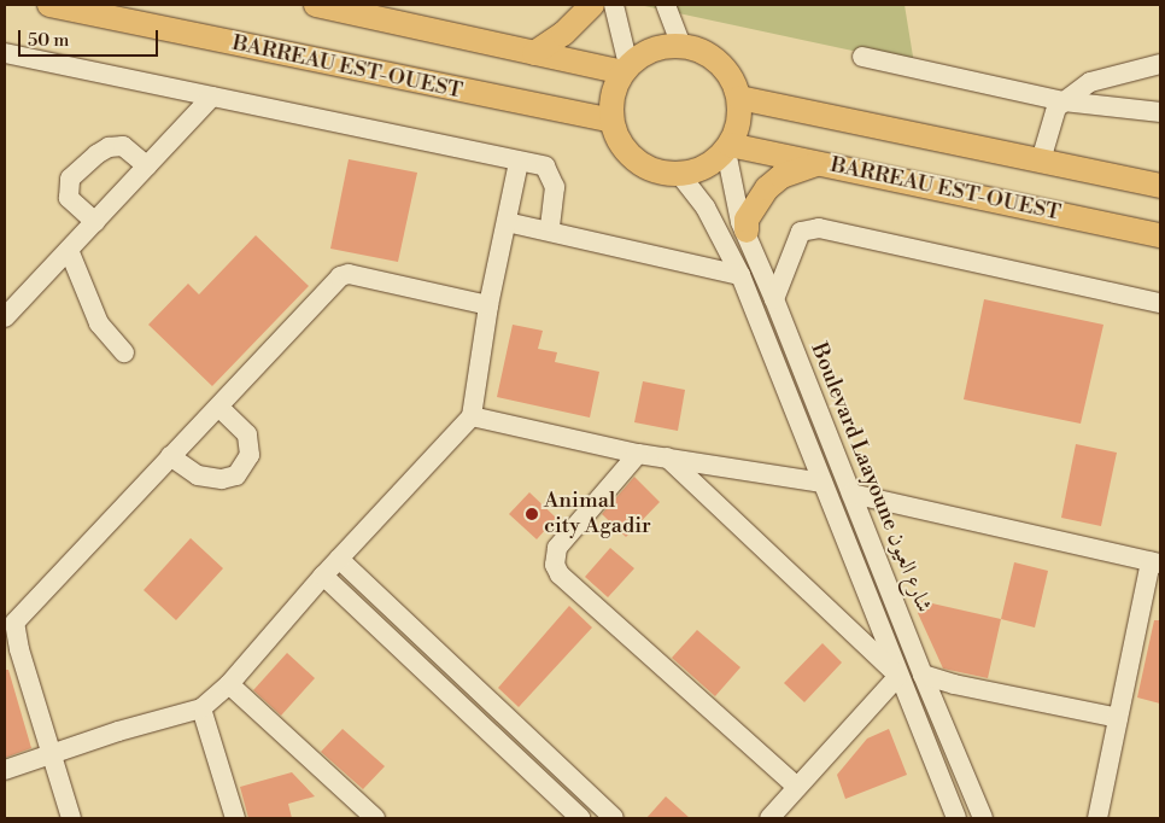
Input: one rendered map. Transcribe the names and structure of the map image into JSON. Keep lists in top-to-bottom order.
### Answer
{
  "streets": {
    "main road": ["BARREAU EST-OUEST"],
    "street": ["Boulevard Laayoune شارع العيون"]
  },
  "crossings": [
    ["BARREAU EST-OUEST", "Boulevard Laayoune شارع العيون"]
  ],
  "places": ["Animal city Agadir"],
  "scale_bar": "50 m"
}
